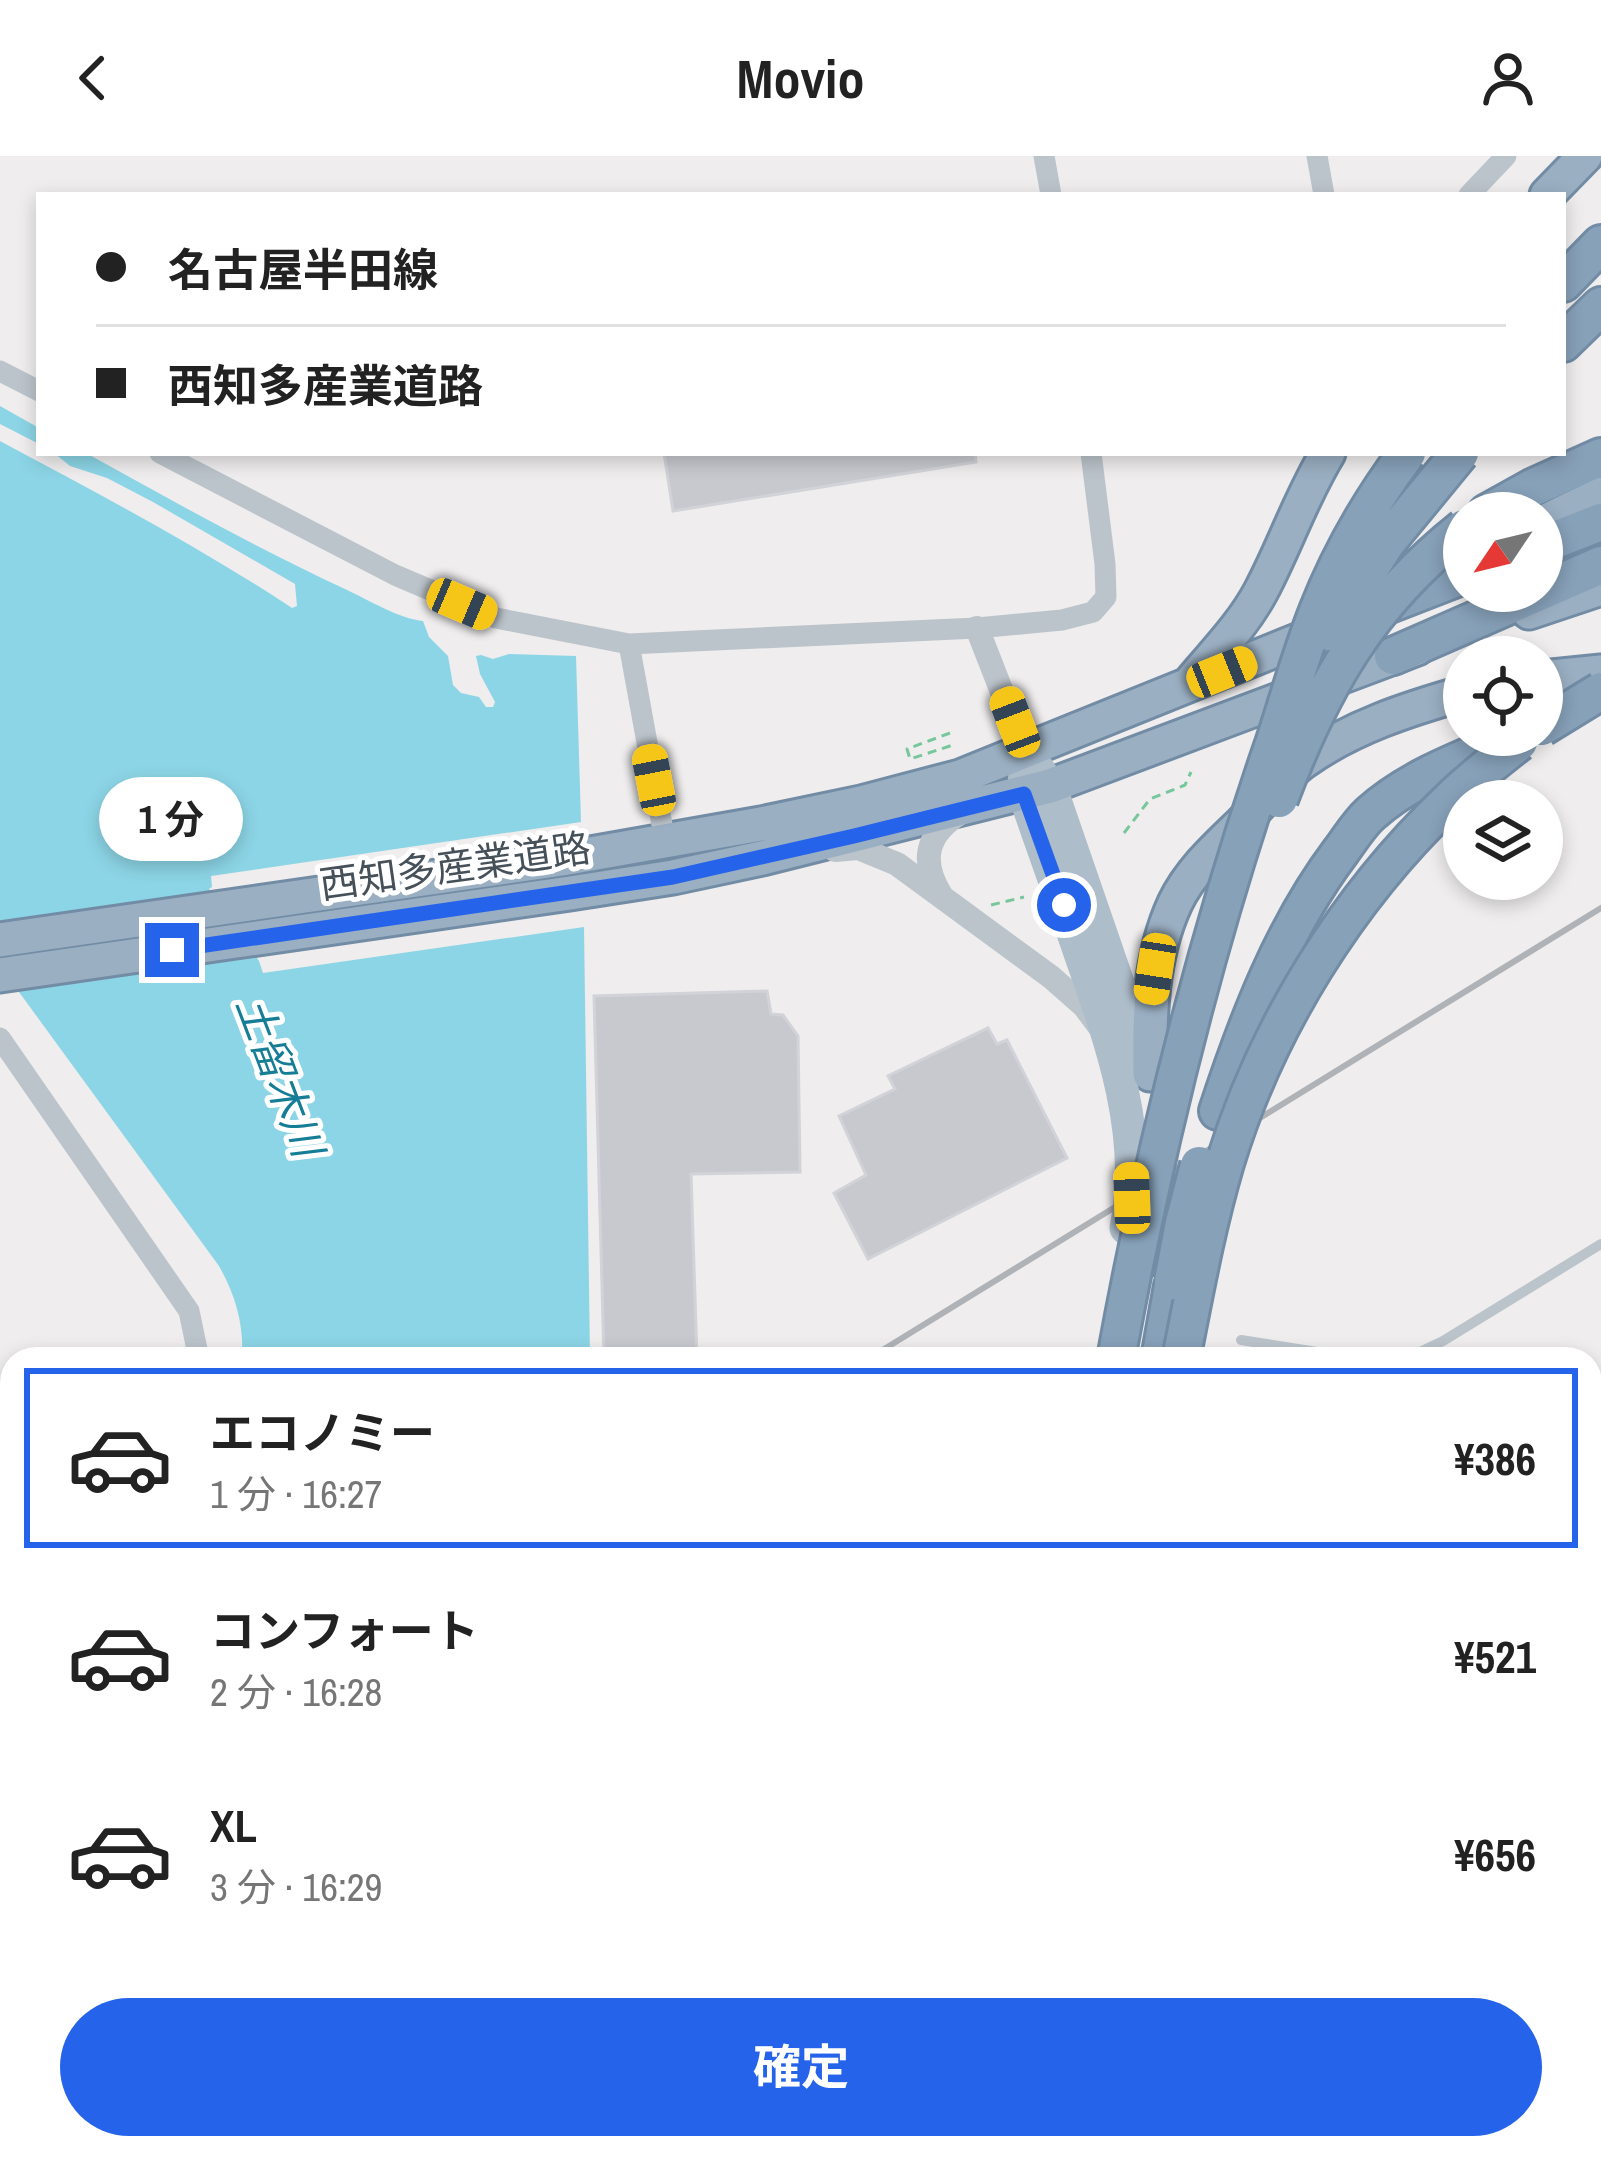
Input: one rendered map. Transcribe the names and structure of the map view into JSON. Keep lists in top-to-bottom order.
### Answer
{
  "streets": {
    "highway": ["西知多産業道路"]
  },
  "water": ["土留木川"],
  "north": "bottom left",
  "page": {
    "header": "Movio",
    "banner": ["名古屋半田線", "西知多産業道路"],
    "bubble": "1 分",
    "list": [
      {
        "name": "エコノミー",
        "note": "1 分 · 16:27",
        "value": "¥386"
      },
      {
        "name": "コンフォート",
        "note": "2 分 · 16:28",
        "value": "¥521"
      },
      {
        "name": "XL",
        "note": "3 分 · 16:29",
        "value": "¥656"
      }
    ],
    "buttons": "確定"
  }
}
